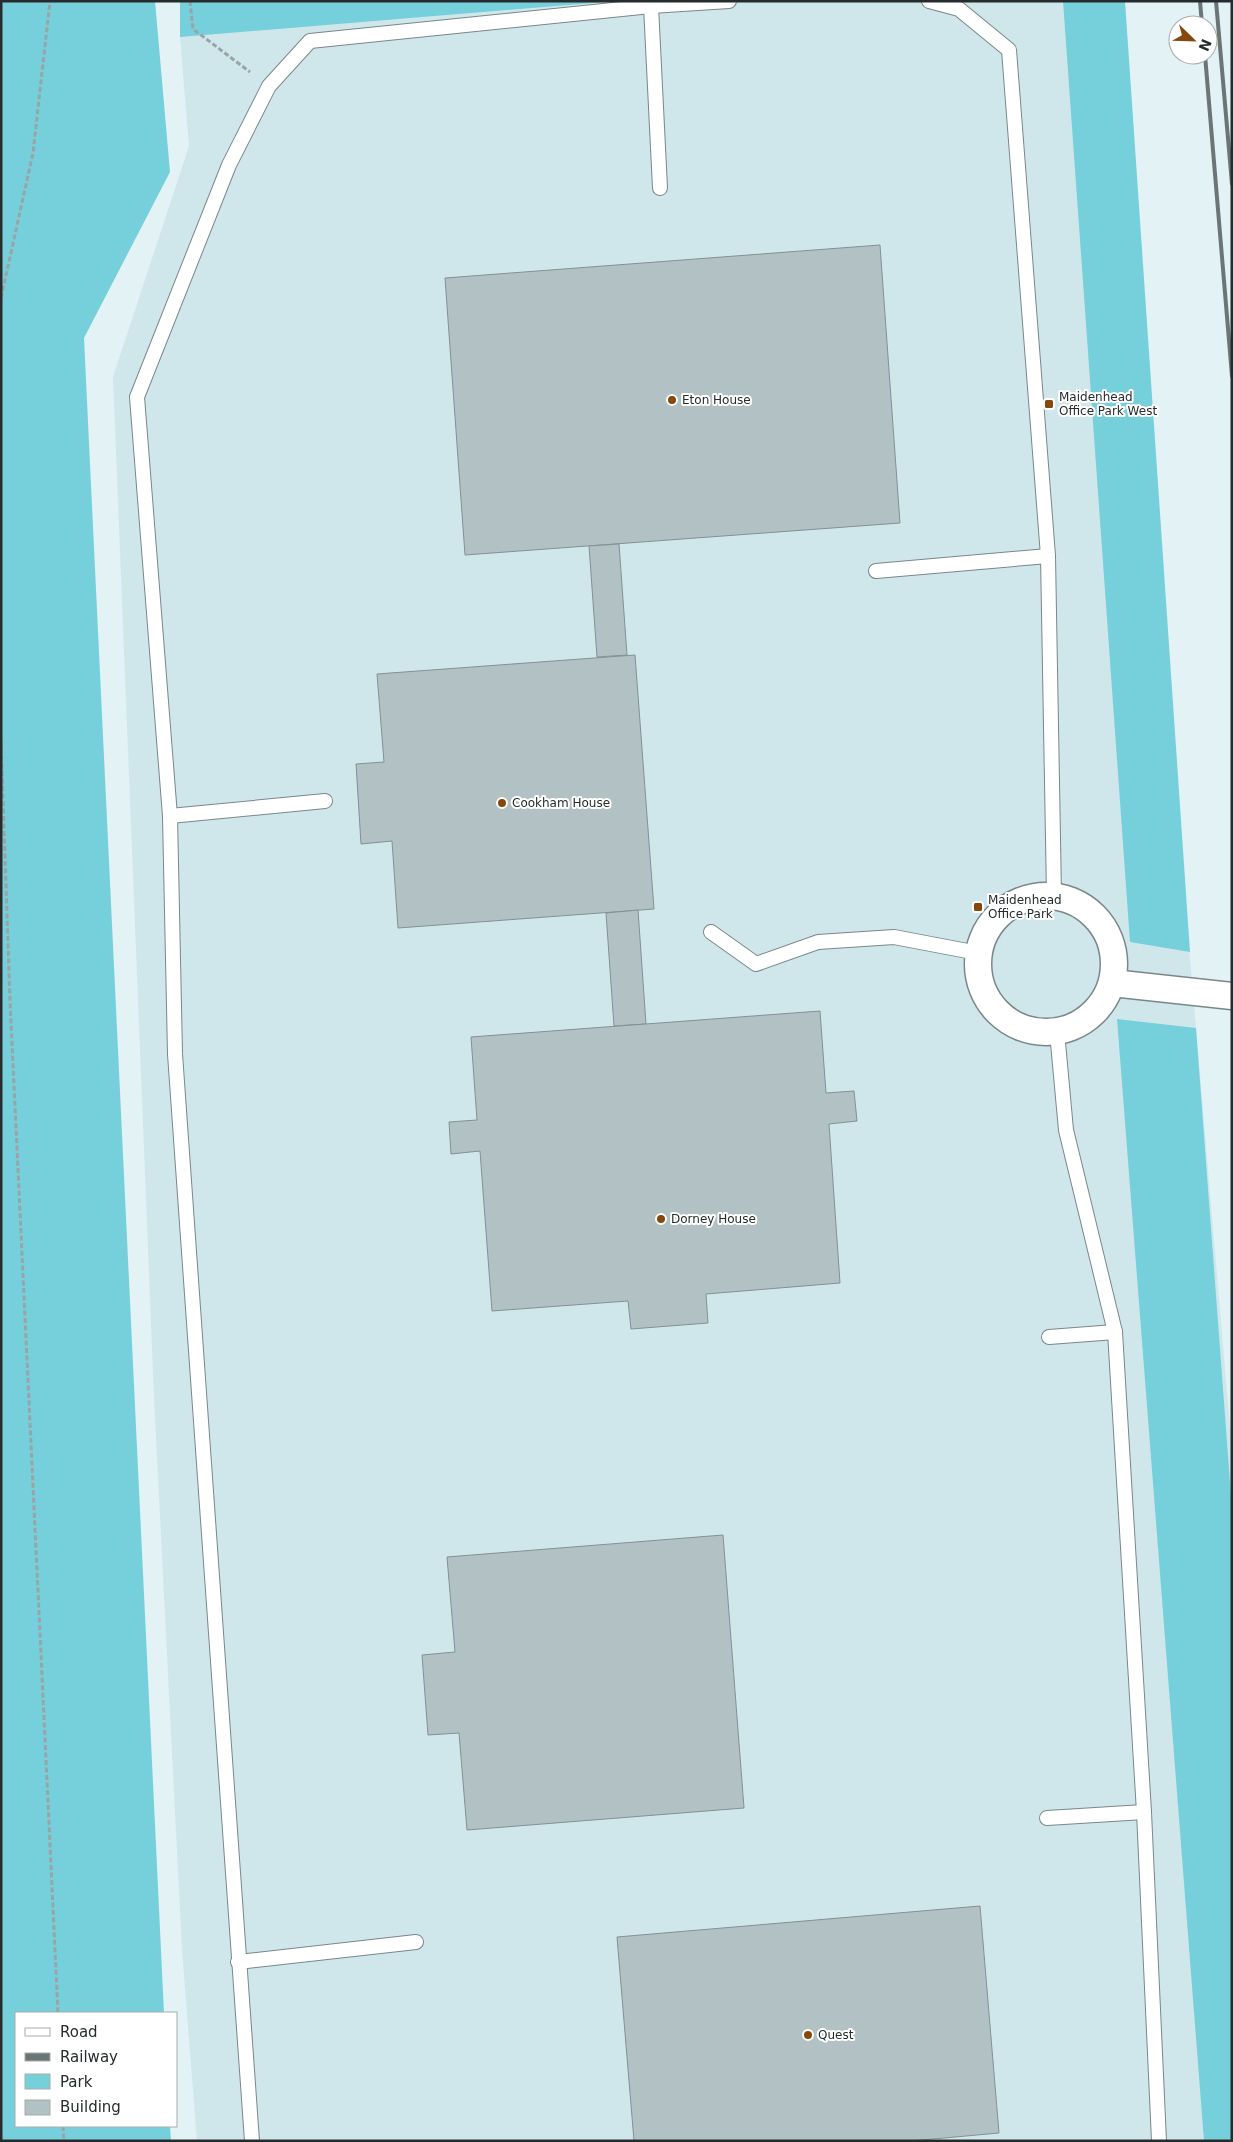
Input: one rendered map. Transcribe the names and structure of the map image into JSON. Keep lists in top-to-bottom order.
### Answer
{
  "places": {
    "other": [
      "Eton House",
      "Cookham House",
      "Dorney House",
      "Quest"
    ],
    "transit": ["Maidenhead Office Park West", "Maidenhead Office Park"]
  },
  "legend": [
    "Road",
    "Railway",
    "Park",
    "Building"
  ],
  "north": "bottom right"
}
